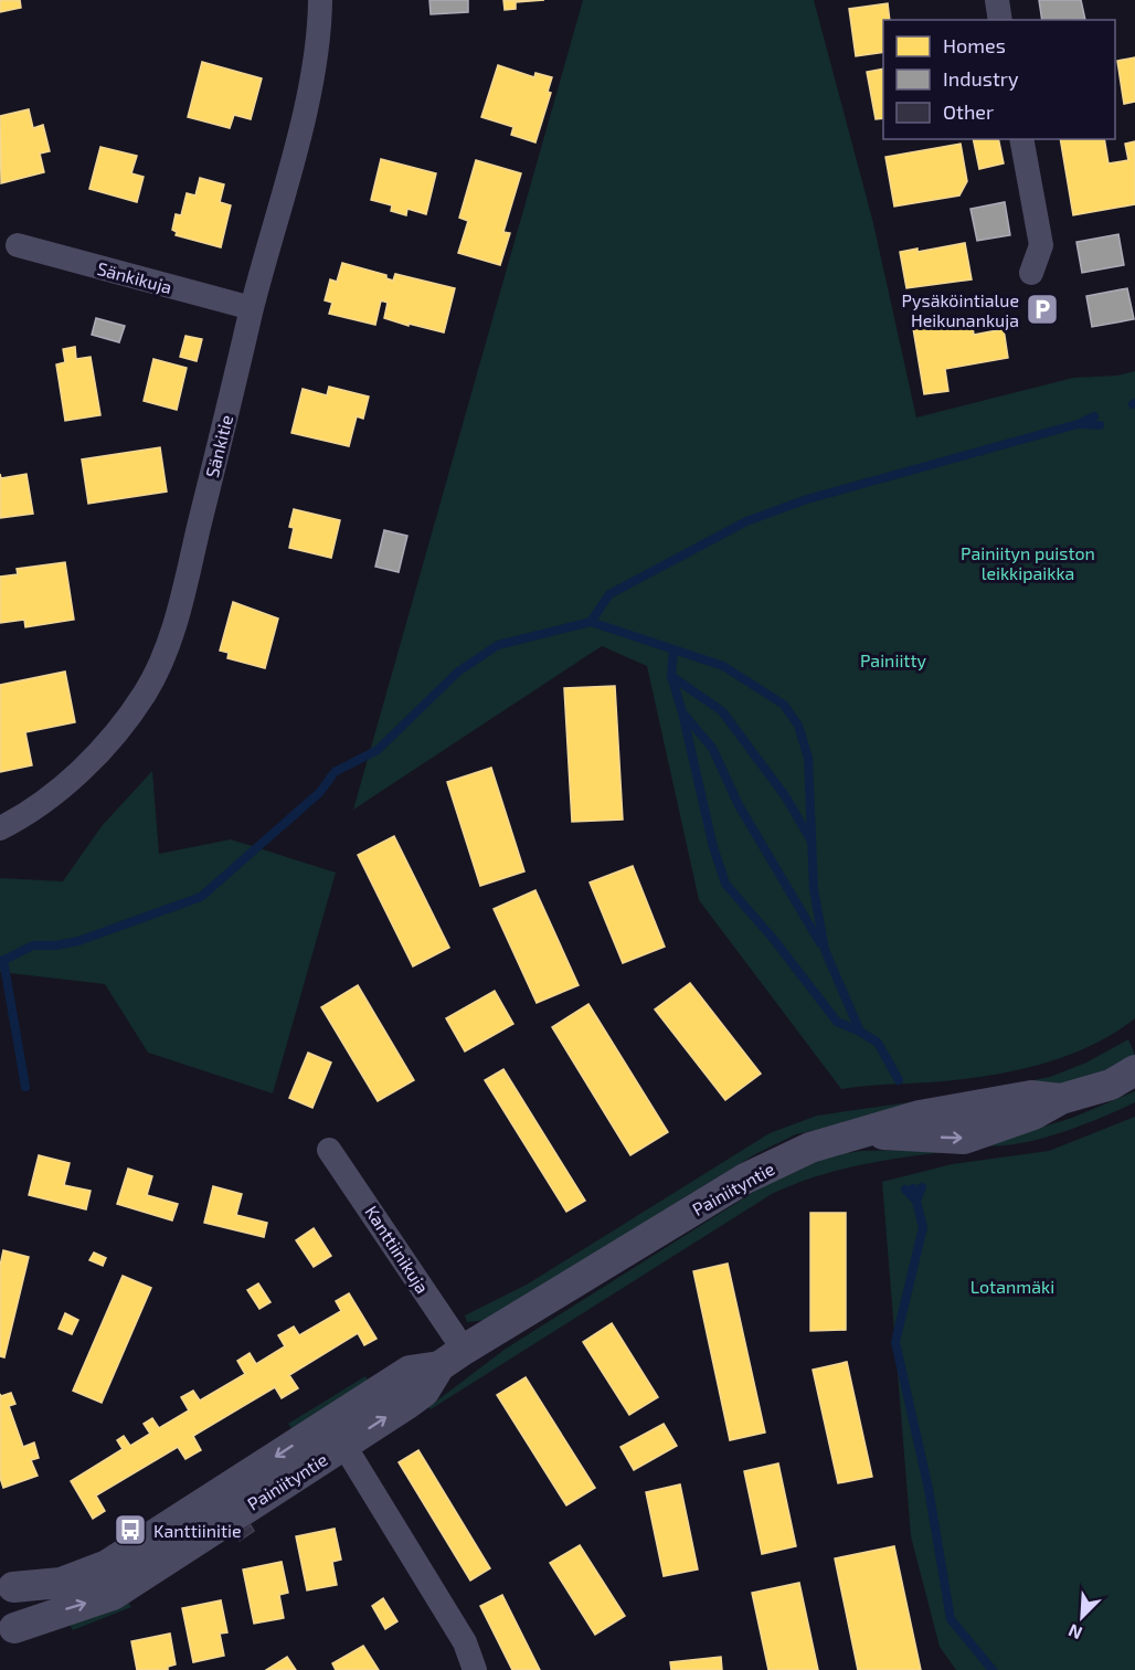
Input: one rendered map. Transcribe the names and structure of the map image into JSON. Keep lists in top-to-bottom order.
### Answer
{
  "streets": {
    "street": [
      "Sänkikuja",
      "Sänkitie",
      "Painiityntie",
      "Kanttiinikuja"
    ]
  },
  "crossings": [
    ["Sänkikuja", "Sänkitie"],
    ["Painiityntie", "Kanttiinikuja"]
  ],
  "parks": ["Painiityn puiston leikkipaikka", "Painiitty", "Lotanmäki"],
  "places": {
    "parking": ["Pysäköintialue Heikunankuja"],
    "bus stop": ["Kanttiinitie"]
  },
  "legend": ["Homes", "Industry", "Other"],
  "north": "bottom left"
}
